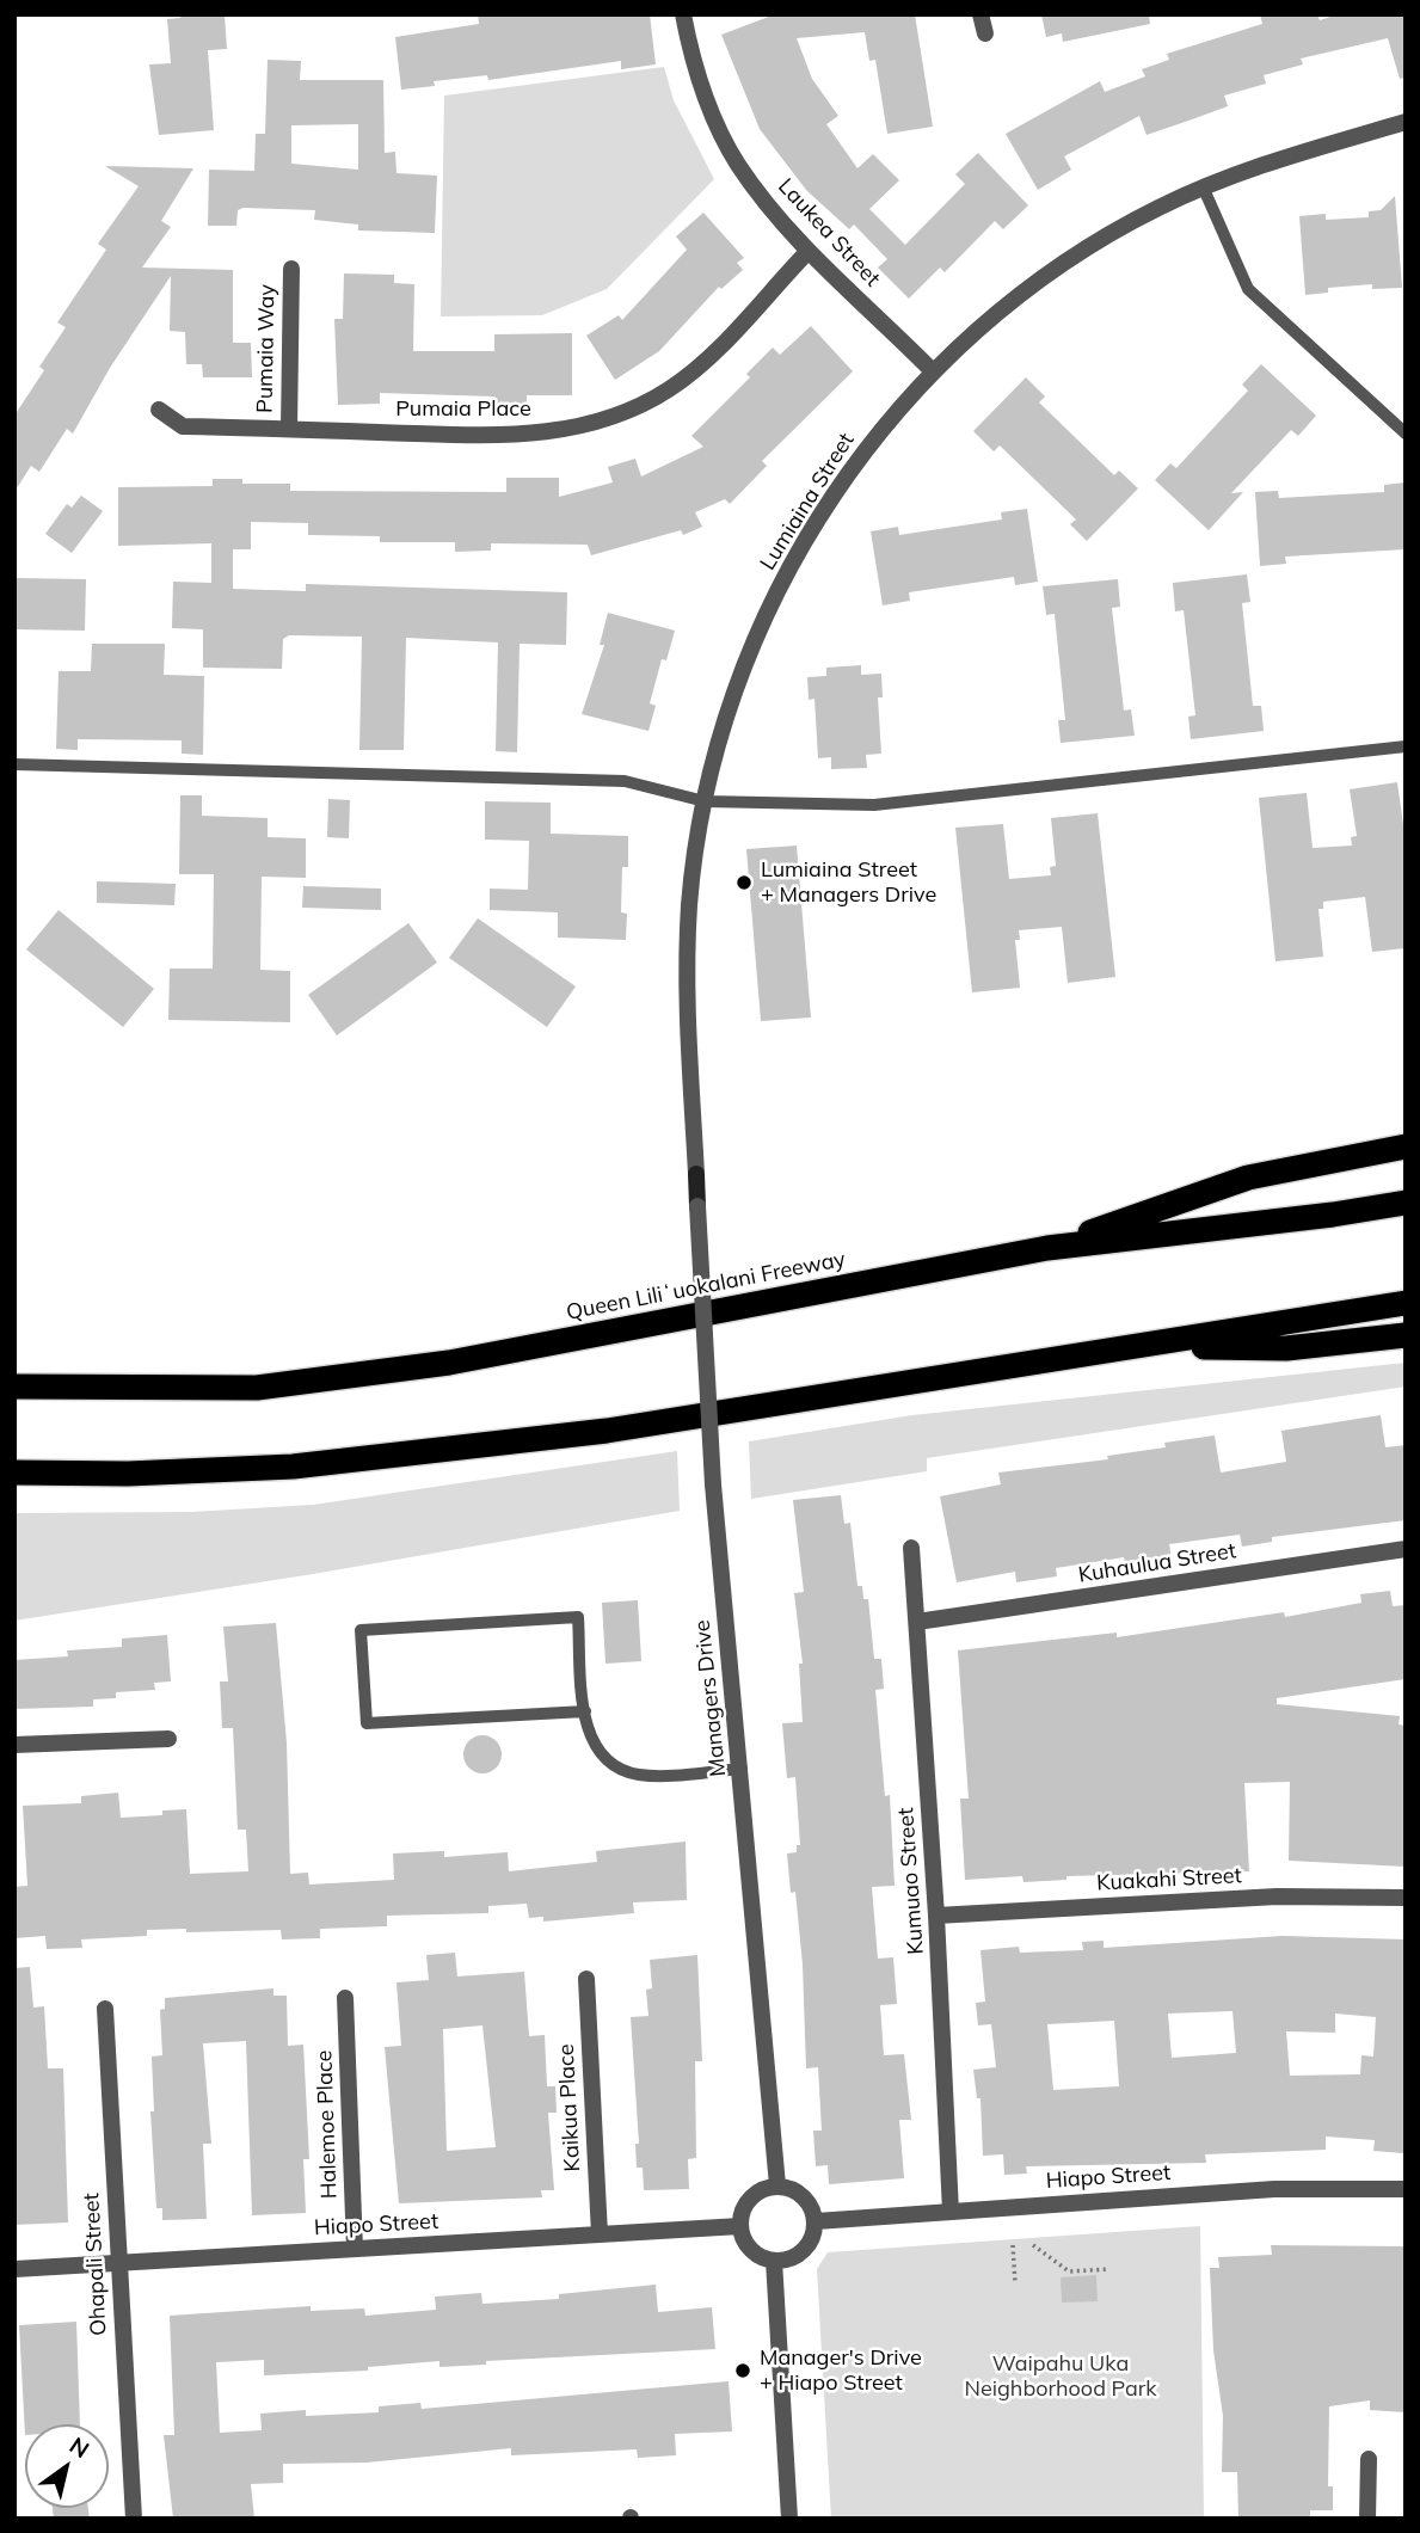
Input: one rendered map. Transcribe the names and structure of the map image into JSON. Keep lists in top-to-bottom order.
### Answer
{
  "streets": {
    "highway": ["Queen Liliʻuokalani Freeway"],
    "main road": ["Lumiaina Street"],
    "street": [
      "Laukea Street",
      "Pumaia Way",
      "Pumaia Place",
      "Kuhaulua Street",
      "Managers Drive",
      "Kuakahi Street",
      "Kumuao Street",
      "Kaikua Place",
      "Halemoe Place",
      "Hiapo Street",
      "Ohapali Street"
    ]
  },
  "crossings": [
    ["Laukea Street", "Pumaia Place"],
    ["Laukea Street", "Lumiaina Street"],
    ["Pumaia Way", "Pumaia Place"],
    ["Lumiaina Street", "Managers Drive"],
    ["Kuhaulua Street", "Kumuao Street"],
    ["Managers Drive", "Hiapo Street"],
    ["Kuakahi Street", "Kumuao Street"],
    ["Kumuao Street", "Hiapo Street"],
    ["Kaikua Place", "Hiapo Street"],
    ["Halemoe Place", "Hiapo Street"],
    ["Hiapo Street", "Ohapali Street"]
  ],
  "parks": ["Waipahu Uka Neighborhood Park"],
  "places": ["Lumiaina Street + Managers Drive", "Manager's Drive + Hiapo Street"],
  "north": "top right"
}
